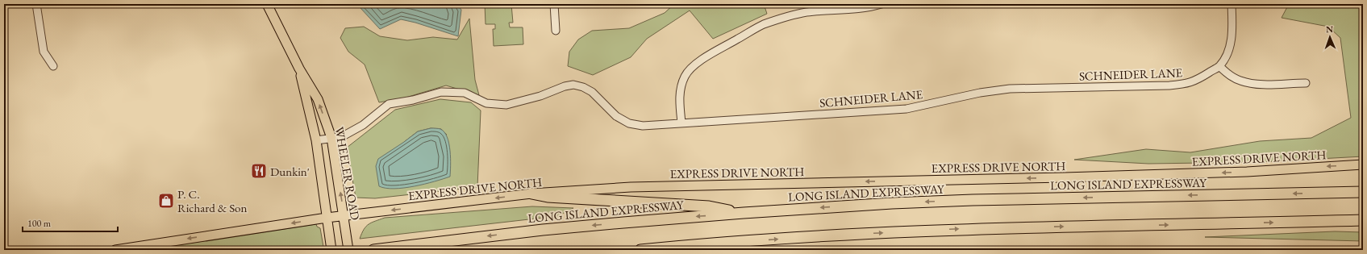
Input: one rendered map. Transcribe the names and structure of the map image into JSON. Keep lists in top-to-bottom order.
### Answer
{
  "streets": {
    "highway": ["LONG ISLAND EXPRESSWAY"],
    "main road": ["EXPRESS DRIVE NORTH", "WHEELER ROAD"],
    "street": ["SCHNEIDER LANE"]
  },
  "crossings": [
    ["SCHNEIDER LANE", "WHEELER ROAD"],
    ["EXPRESS DRIVE NORTH", "WHEELER ROAD"]
  ],
  "one_way": ["EXPRESS DRIVE NORTH"],
  "places": {
    "restaurant": ["Dunkin'"],
    "shop": ["P. C. Richard & Son"]
  },
  "scale_bar": "100 m",
  "north": "top"
}
